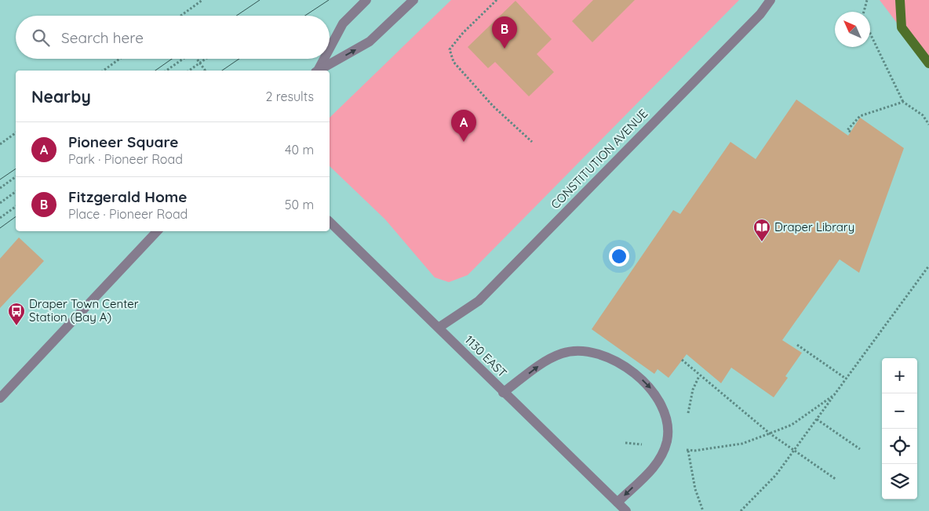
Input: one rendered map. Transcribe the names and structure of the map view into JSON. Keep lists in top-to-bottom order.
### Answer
{
  "streets": {
    "street": ["CONSTITUTION AVENUE", "1130 EAST"]
  },
  "crossings": [
    ["CONSTITUTION AVENUE", "1130 EAST"]
  ],
  "places": {
    "library": ["Draper Library"],
    "bus stop": ["Draper Town Center Station (Bay A)"]
  },
  "north": "top left",
  "page": {
    "search": "Search here",
    "pins": ["B", "A"],
    "heading": ["Nearby", "2 results"],
    "list": [
      {
        "mark": "A",
        "name": "Pioneer Square",
        "note": "Park · Pioneer Road",
        "value": "40 m"
      },
      {
        "mark": "B",
        "name": "Fitzgerald Home",
        "note": "Place · Pioneer Road",
        "value": "50 m"
      }
    ],
    "map_buttons": ["+", "−"]
  }
}
